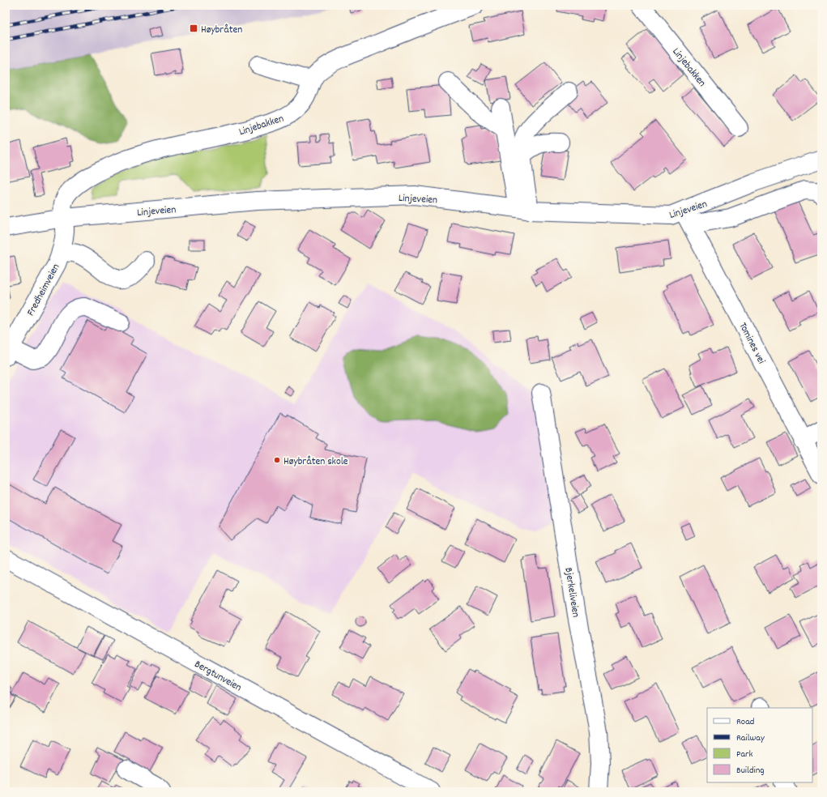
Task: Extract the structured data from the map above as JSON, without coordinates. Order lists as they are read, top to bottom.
{
  "streets": {
    "street": [
      "Linjebakken",
      "Linjeveien",
      "Fredheimveien",
      "Tomines vei",
      "Bjerkeliveien",
      "Bergtunveien"
    ]
  },
  "crossings": [
    ["Linjebakken", "Linjeveien"],
    ["Linjebakken", "Fredheimveien"],
    ["Linjeveien", "Fredheimveien"],
    ["Linjeveien", "Tomines vei"]
  ],
  "places": {
    "transit": ["Høybråten"],
    "other": ["Høybråten skole"]
  },
  "legend": [
    "Road",
    "Railway",
    "Park",
    "Building"
  ]
}
